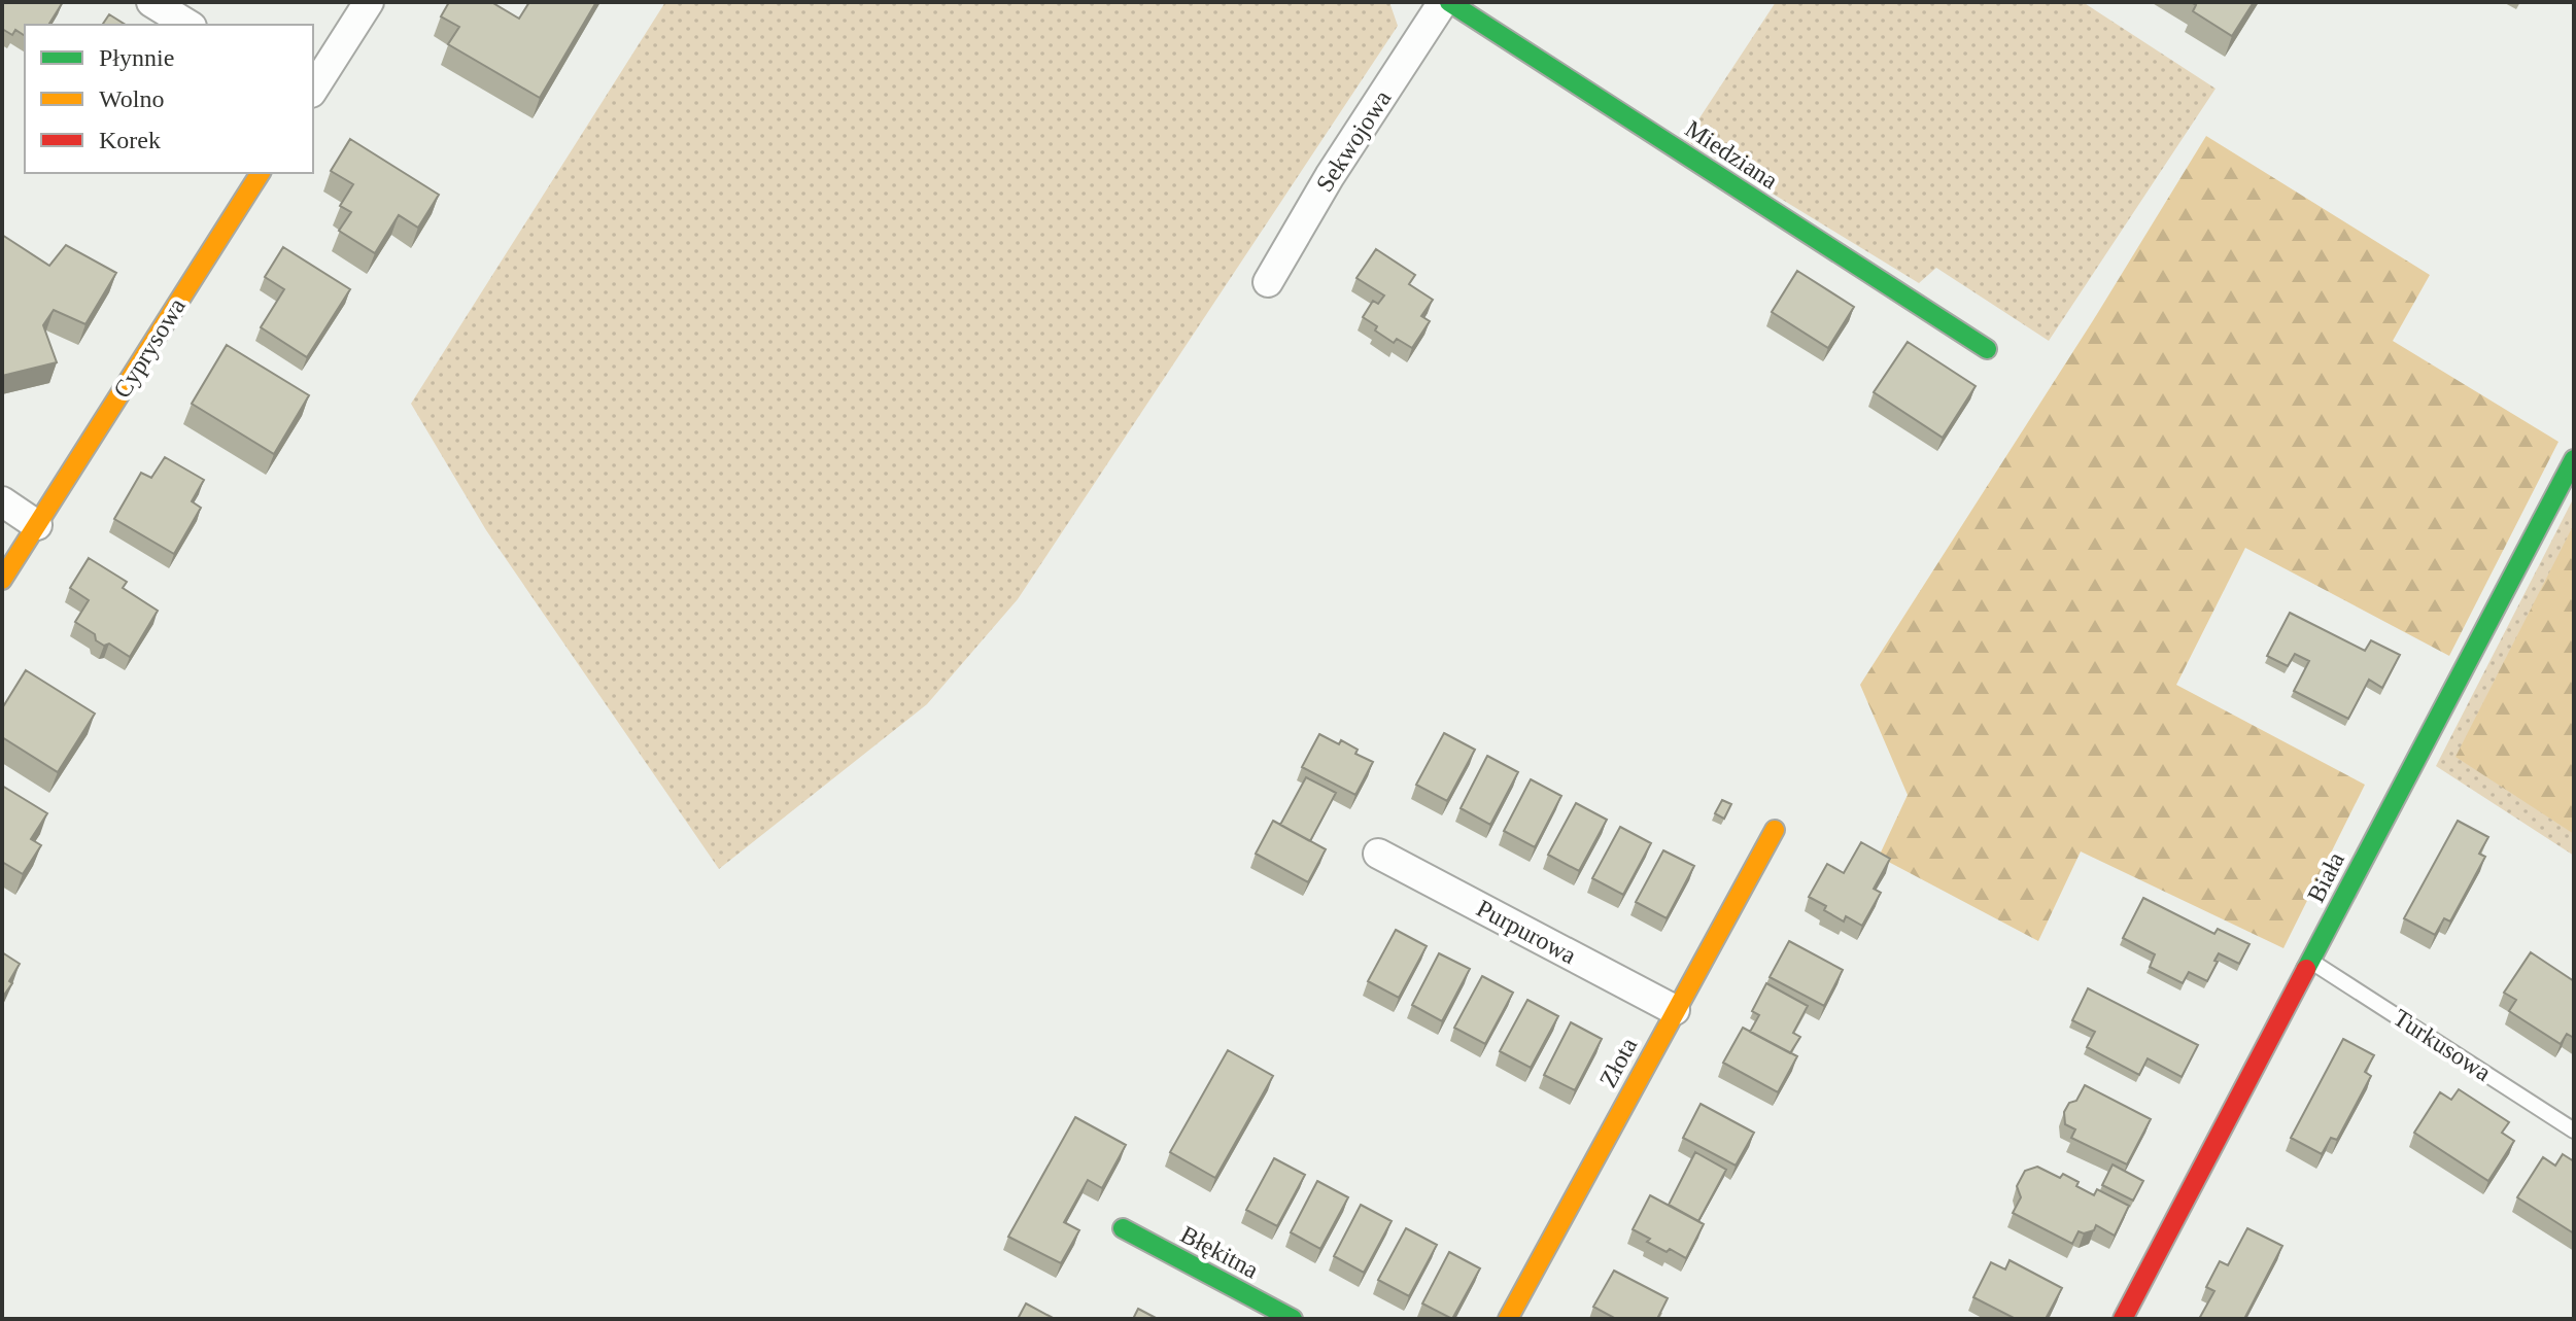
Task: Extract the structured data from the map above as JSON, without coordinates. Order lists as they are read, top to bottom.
{
  "streets": {
    "street": [
      "Sekwojowa",
      "Miedziana",
      "Cyprysowa",
      "Biała",
      "Purpurowa",
      "Złota",
      "Błękitna"
    ],
    "lane": ["Turkusowa"]
  },
  "crossings": [
    ["Sekwojowa", "Miedziana"],
    ["Biała", "Turkusowa"],
    ["Purpurowa", "Złota"]
  ],
  "legend": ["Płynnie", "Wolno", "Korek"]
}
